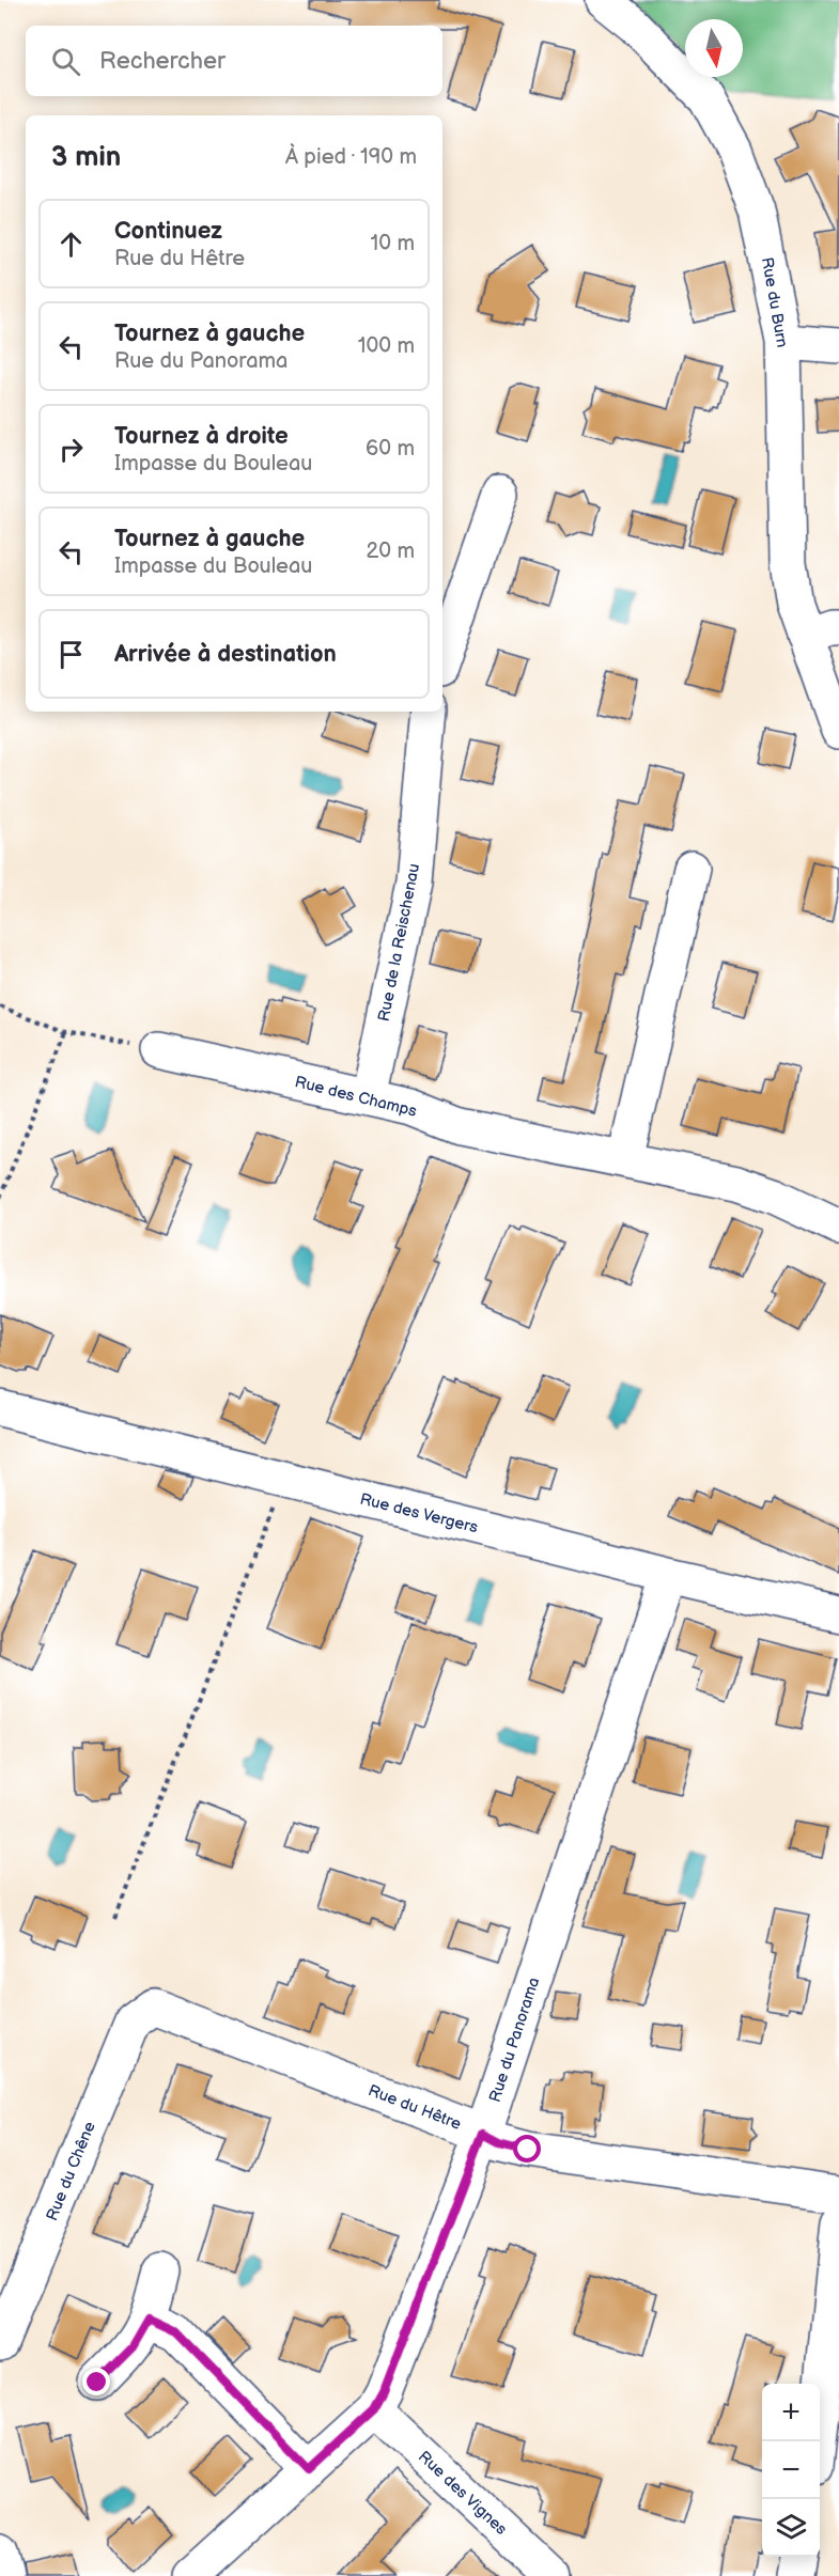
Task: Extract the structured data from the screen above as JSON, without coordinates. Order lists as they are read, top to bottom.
{
  "streets": {
    "street": [
      "Rue du Burn",
      "Rue de la Reischenau",
      "Rue des Champs",
      "Rue des Vergers",
      "Rue du Panorama",
      "Rue du Hêtre",
      "Rue du Chêne",
      "Rue des Vignes"
    ]
  },
  "crossings": [
    ["Rue de la Reischenau", "Rue des Champs"],
    ["Rue des Vergers", "Rue du Panorama"],
    ["Rue du Panorama", "Rue du Hêtre"],
    ["Rue du Panorama", "Rue des Vignes"],
    ["Rue du Hêtre", "Rue du Chêne"]
  ],
  "north": "bottom",
  "page": {
    "search": "Rechercher",
    "heading": ["3 min", "À pied · 190 m"],
    "list": [
      ["Continuez", "Rue du Hêtre", "10 m"],
      ["Tournez à gauche", "Rue du Panorama", "100 m"],
      ["Tournez à droite", "Impasse du Bouleau", "60 m"],
      ["Tournez à gauche", "Impasse du Bouleau", "20 m"],
      "Arrivée à destination"
    ],
    "map_buttons": ["+", "−"]
  }
}
